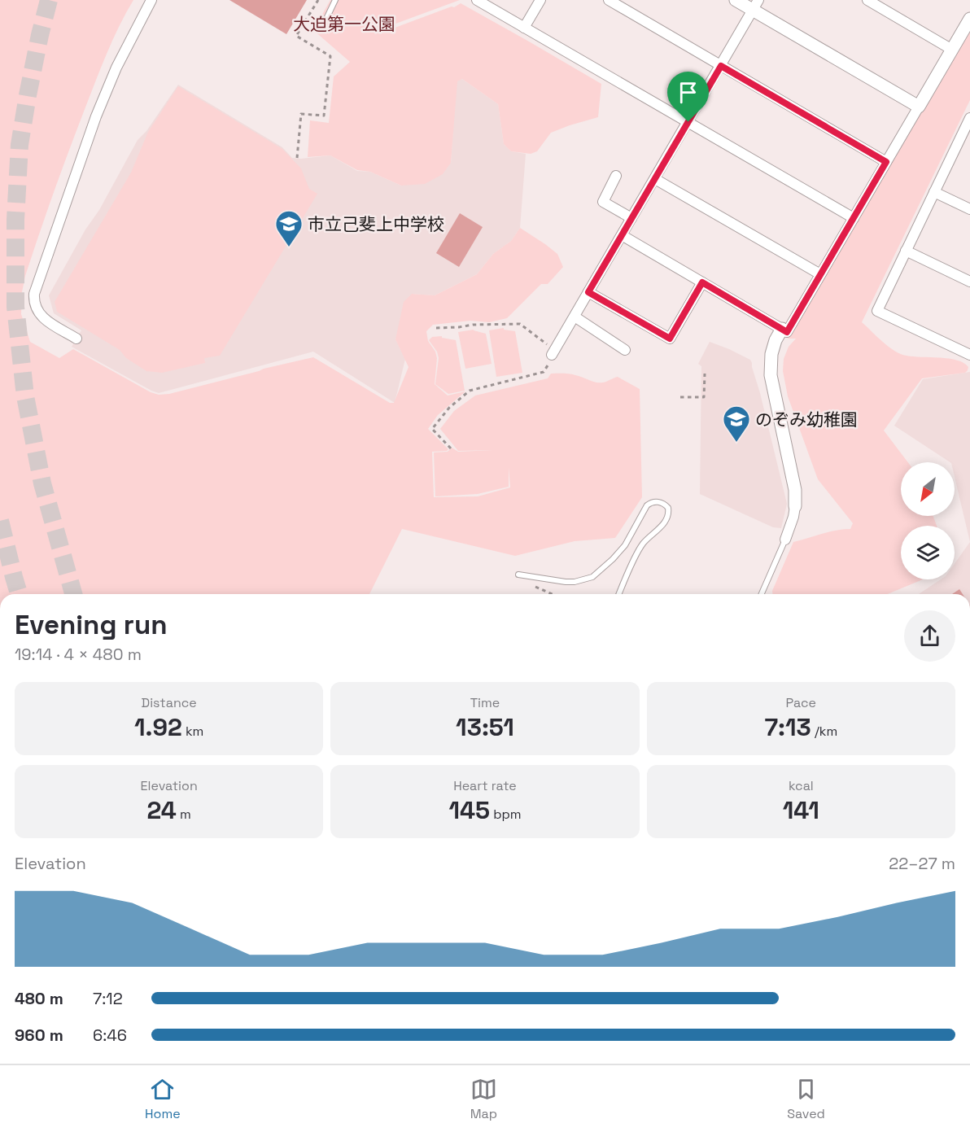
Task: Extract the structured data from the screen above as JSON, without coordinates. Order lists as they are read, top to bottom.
{
  "parks": ["大迫第一公園"],
  "places": {
    "school or university": ["市立己斐上中学校", "のぞみ幼稚園"]
  },
  "north": "bottom left",
  "page": {
    "heading": ["Evening run", "19:14 · 4 × 480 m"],
    "stats": [
      ["Distance", "1.92 km"],
      ["Time", "13:51"],
      ["Pace", "7:13 /km"],
      ["Elevation", "24 m"],
      ["Heart rate", "145 bpm"],
      ["kcal", "141"]
    ],
    "chart": ["Elevation", "22–27 m"],
    "list": [
      {
        "name": "480 m",
        "note": "7:12"
      },
      {
        "name": "960 m",
        "note": "6:46"
      }
    ],
    "tabs": ["Home", "Map", "Saved"]
  }
}
